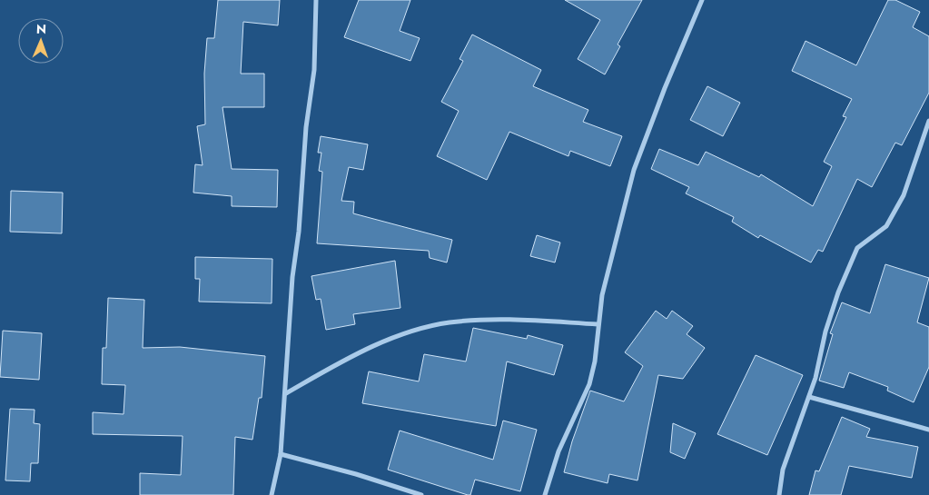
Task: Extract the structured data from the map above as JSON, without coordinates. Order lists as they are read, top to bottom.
{
  "north": "top"
}
